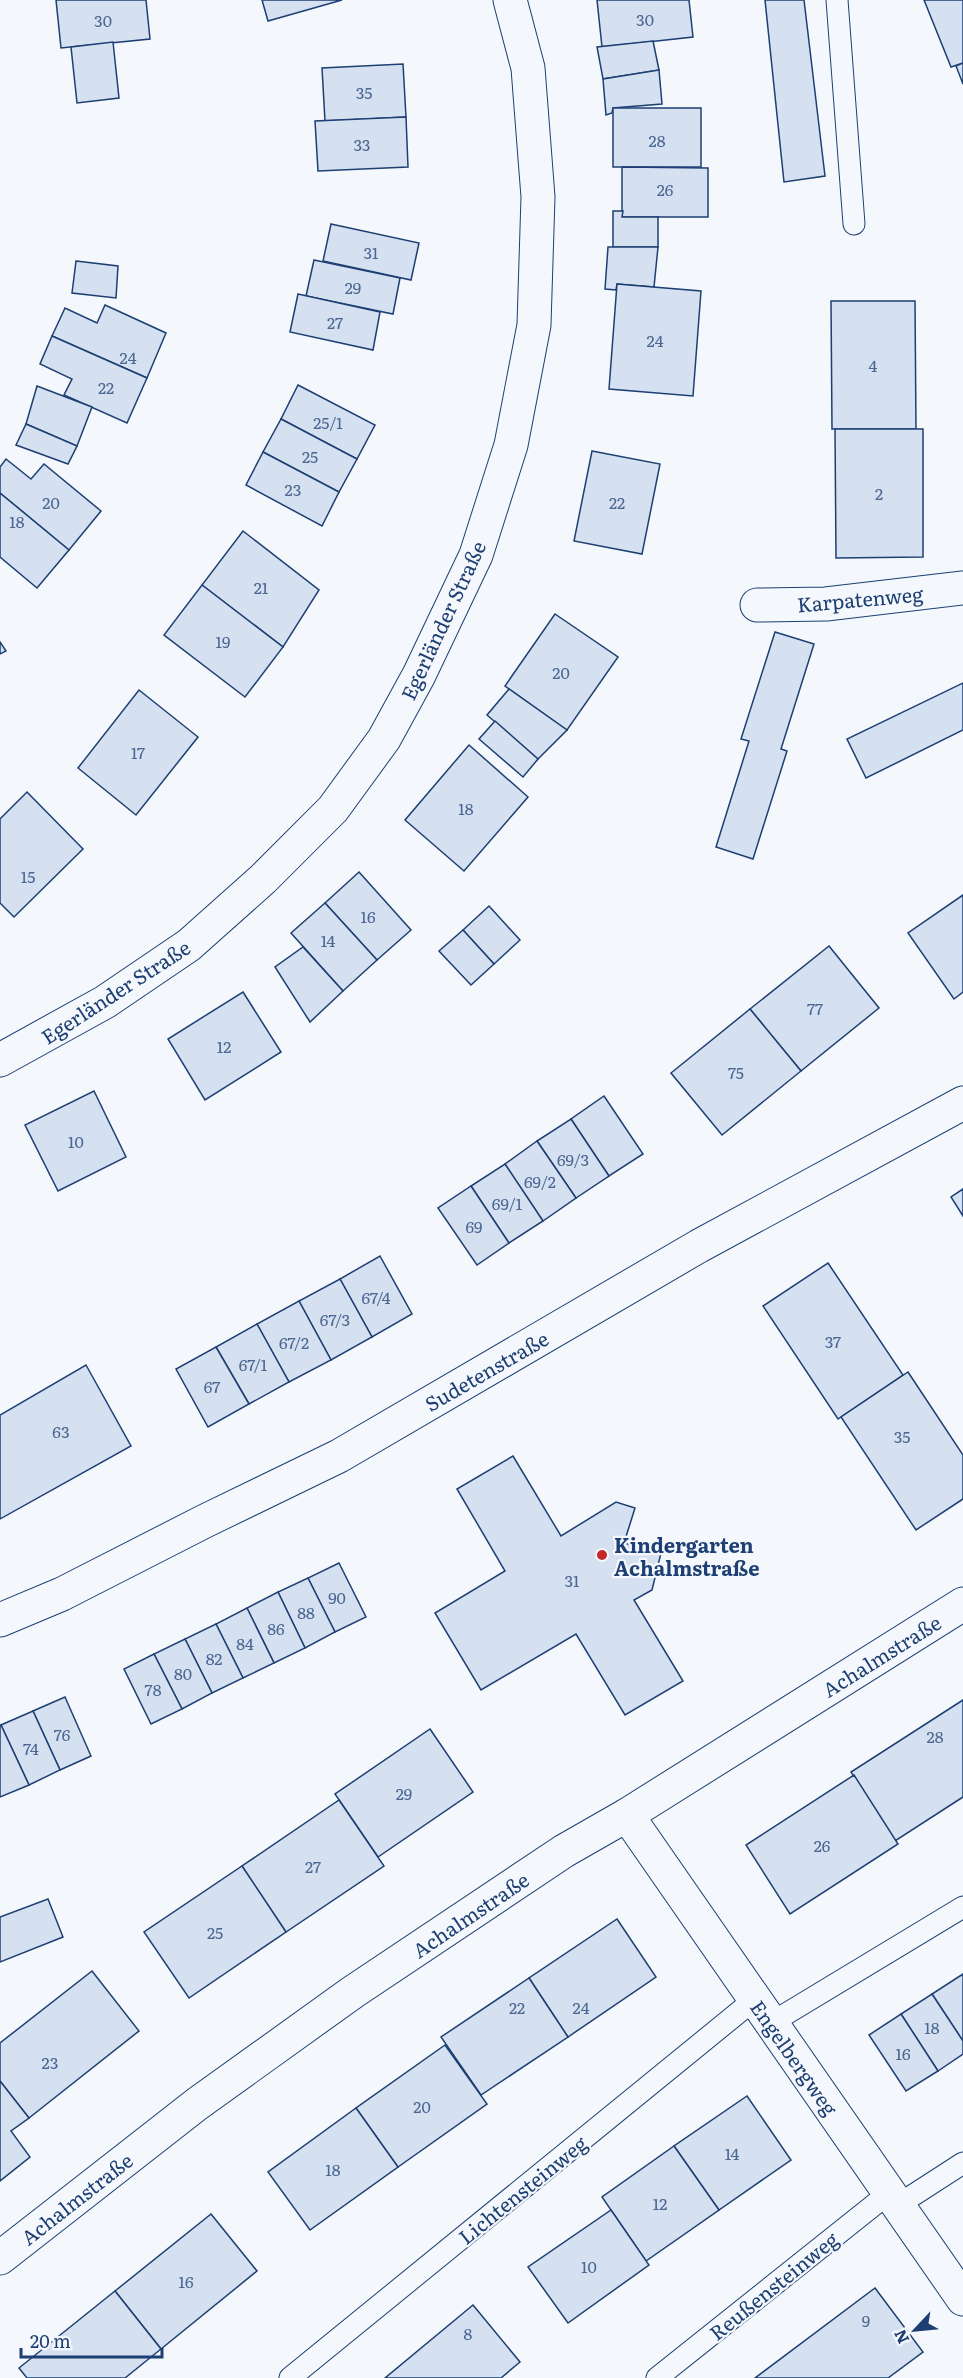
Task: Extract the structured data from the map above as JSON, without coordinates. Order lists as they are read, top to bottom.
{
  "streets": {
    "street": [
      "Karpatenweg",
      "Egerländer Straße",
      "Sudetenstraße",
      "Achalmstraße",
      "Engelbergweg"
    ],
    "lane": ["Lichtensteinweg", "Reußensteinweg"]
  },
  "crossings": [
    ["Achalmstraße", "Engelbergweg"],
    ["Engelbergweg", "Lichtensteinweg"],
    ["Engelbergweg", "Reußensteinweg"]
  ],
  "places": ["Kindergarten Achalmstraße"],
  "house_numbers": [
    "30",
    "30",
    "35",
    "28",
    "33",
    "26",
    "31",
    "29",
    "27",
    "24",
    "24",
    "4",
    "22",
    "25/1",
    "25",
    "23",
    "2",
    "20",
    "22",
    "18",
    "21",
    "19",
    "20",
    "17",
    "18",
    "15",
    "16",
    "14",
    "77",
    "12",
    "75",
    "10",
    "69/3",
    "69/2",
    "69/1",
    "69",
    "67/4",
    "67/3",
    "37",
    "67/2",
    "67/1",
    "67",
    "63",
    "35",
    "31",
    "90",
    "88",
    "86",
    "84",
    "82",
    "80",
    "78",
    "76",
    "28",
    "74",
    "29",
    "26",
    "27",
    "25",
    "22",
    "24",
    "18",
    "16",
    "23",
    "20",
    "14",
    "18",
    "12",
    "10",
    "16",
    "9",
    "8"
  ],
  "scale_bar": "20 m",
  "north": "bottom left"
}
